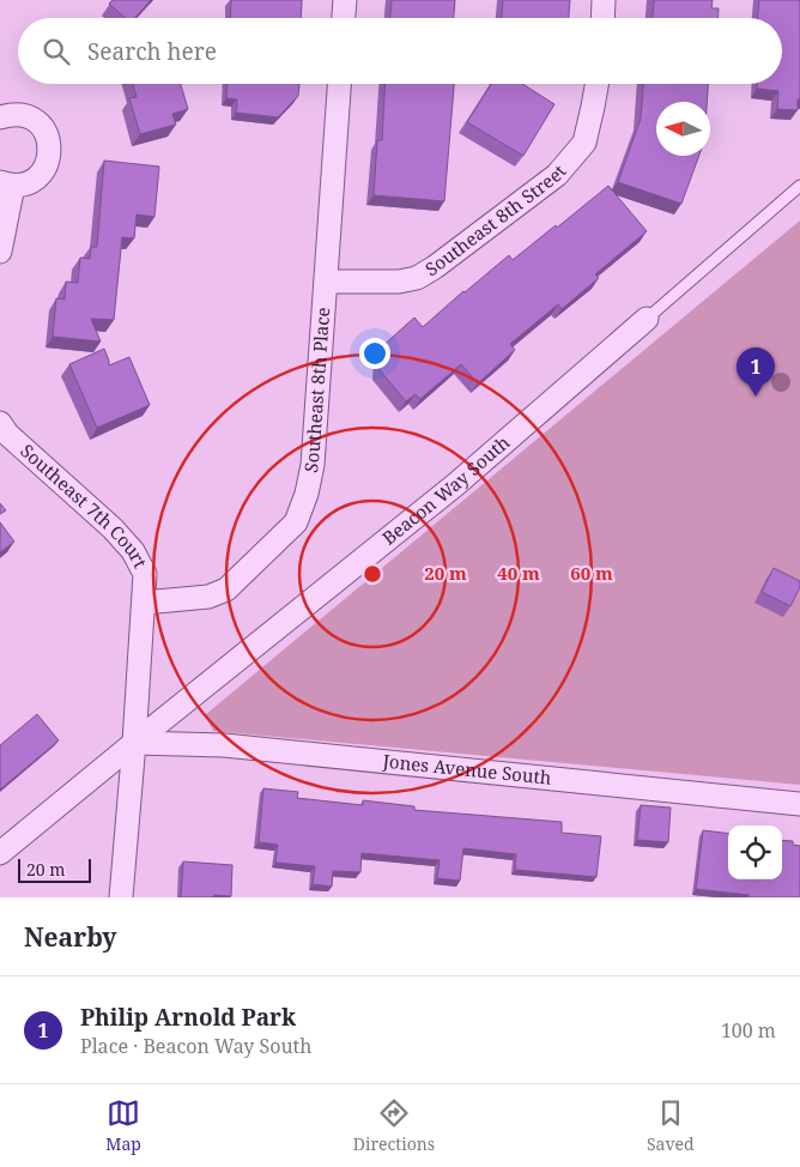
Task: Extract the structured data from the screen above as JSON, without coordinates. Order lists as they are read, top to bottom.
{
  "streets": {
    "street": [
      "Southeast 8th Street",
      "Southeast 8th Place",
      "Beacon Way South",
      "Southeast 7th Court",
      "Jones Avenue South"
    ]
  },
  "crossings": [
    ["Southeast 8th Street", "Southeast 8th Place"],
    ["Southeast 8th Place", "Southeast 7th Court"],
    ["Beacon Way South", "Southeast 7th Court"],
    ["Beacon Way South", "Jones Avenue South"],
    ["Southeast 7th Court", "Jones Avenue South"]
  ],
  "scale_bar": "20 m",
  "north": "left",
  "page": {
    "search": "Search here",
    "pins": "1",
    "scale": "20 m",
    "heading": "Nearby",
    "list": [
      {
        "mark": "1",
        "name": "Philip Arnold Park",
        "note": "Place · Beacon Way South",
        "value": "100 m"
      }
    ],
    "nav": ["Map", "Directions", "Saved"]
  },
  "rings": ["20 m", "40 m", "60 m"]
}
